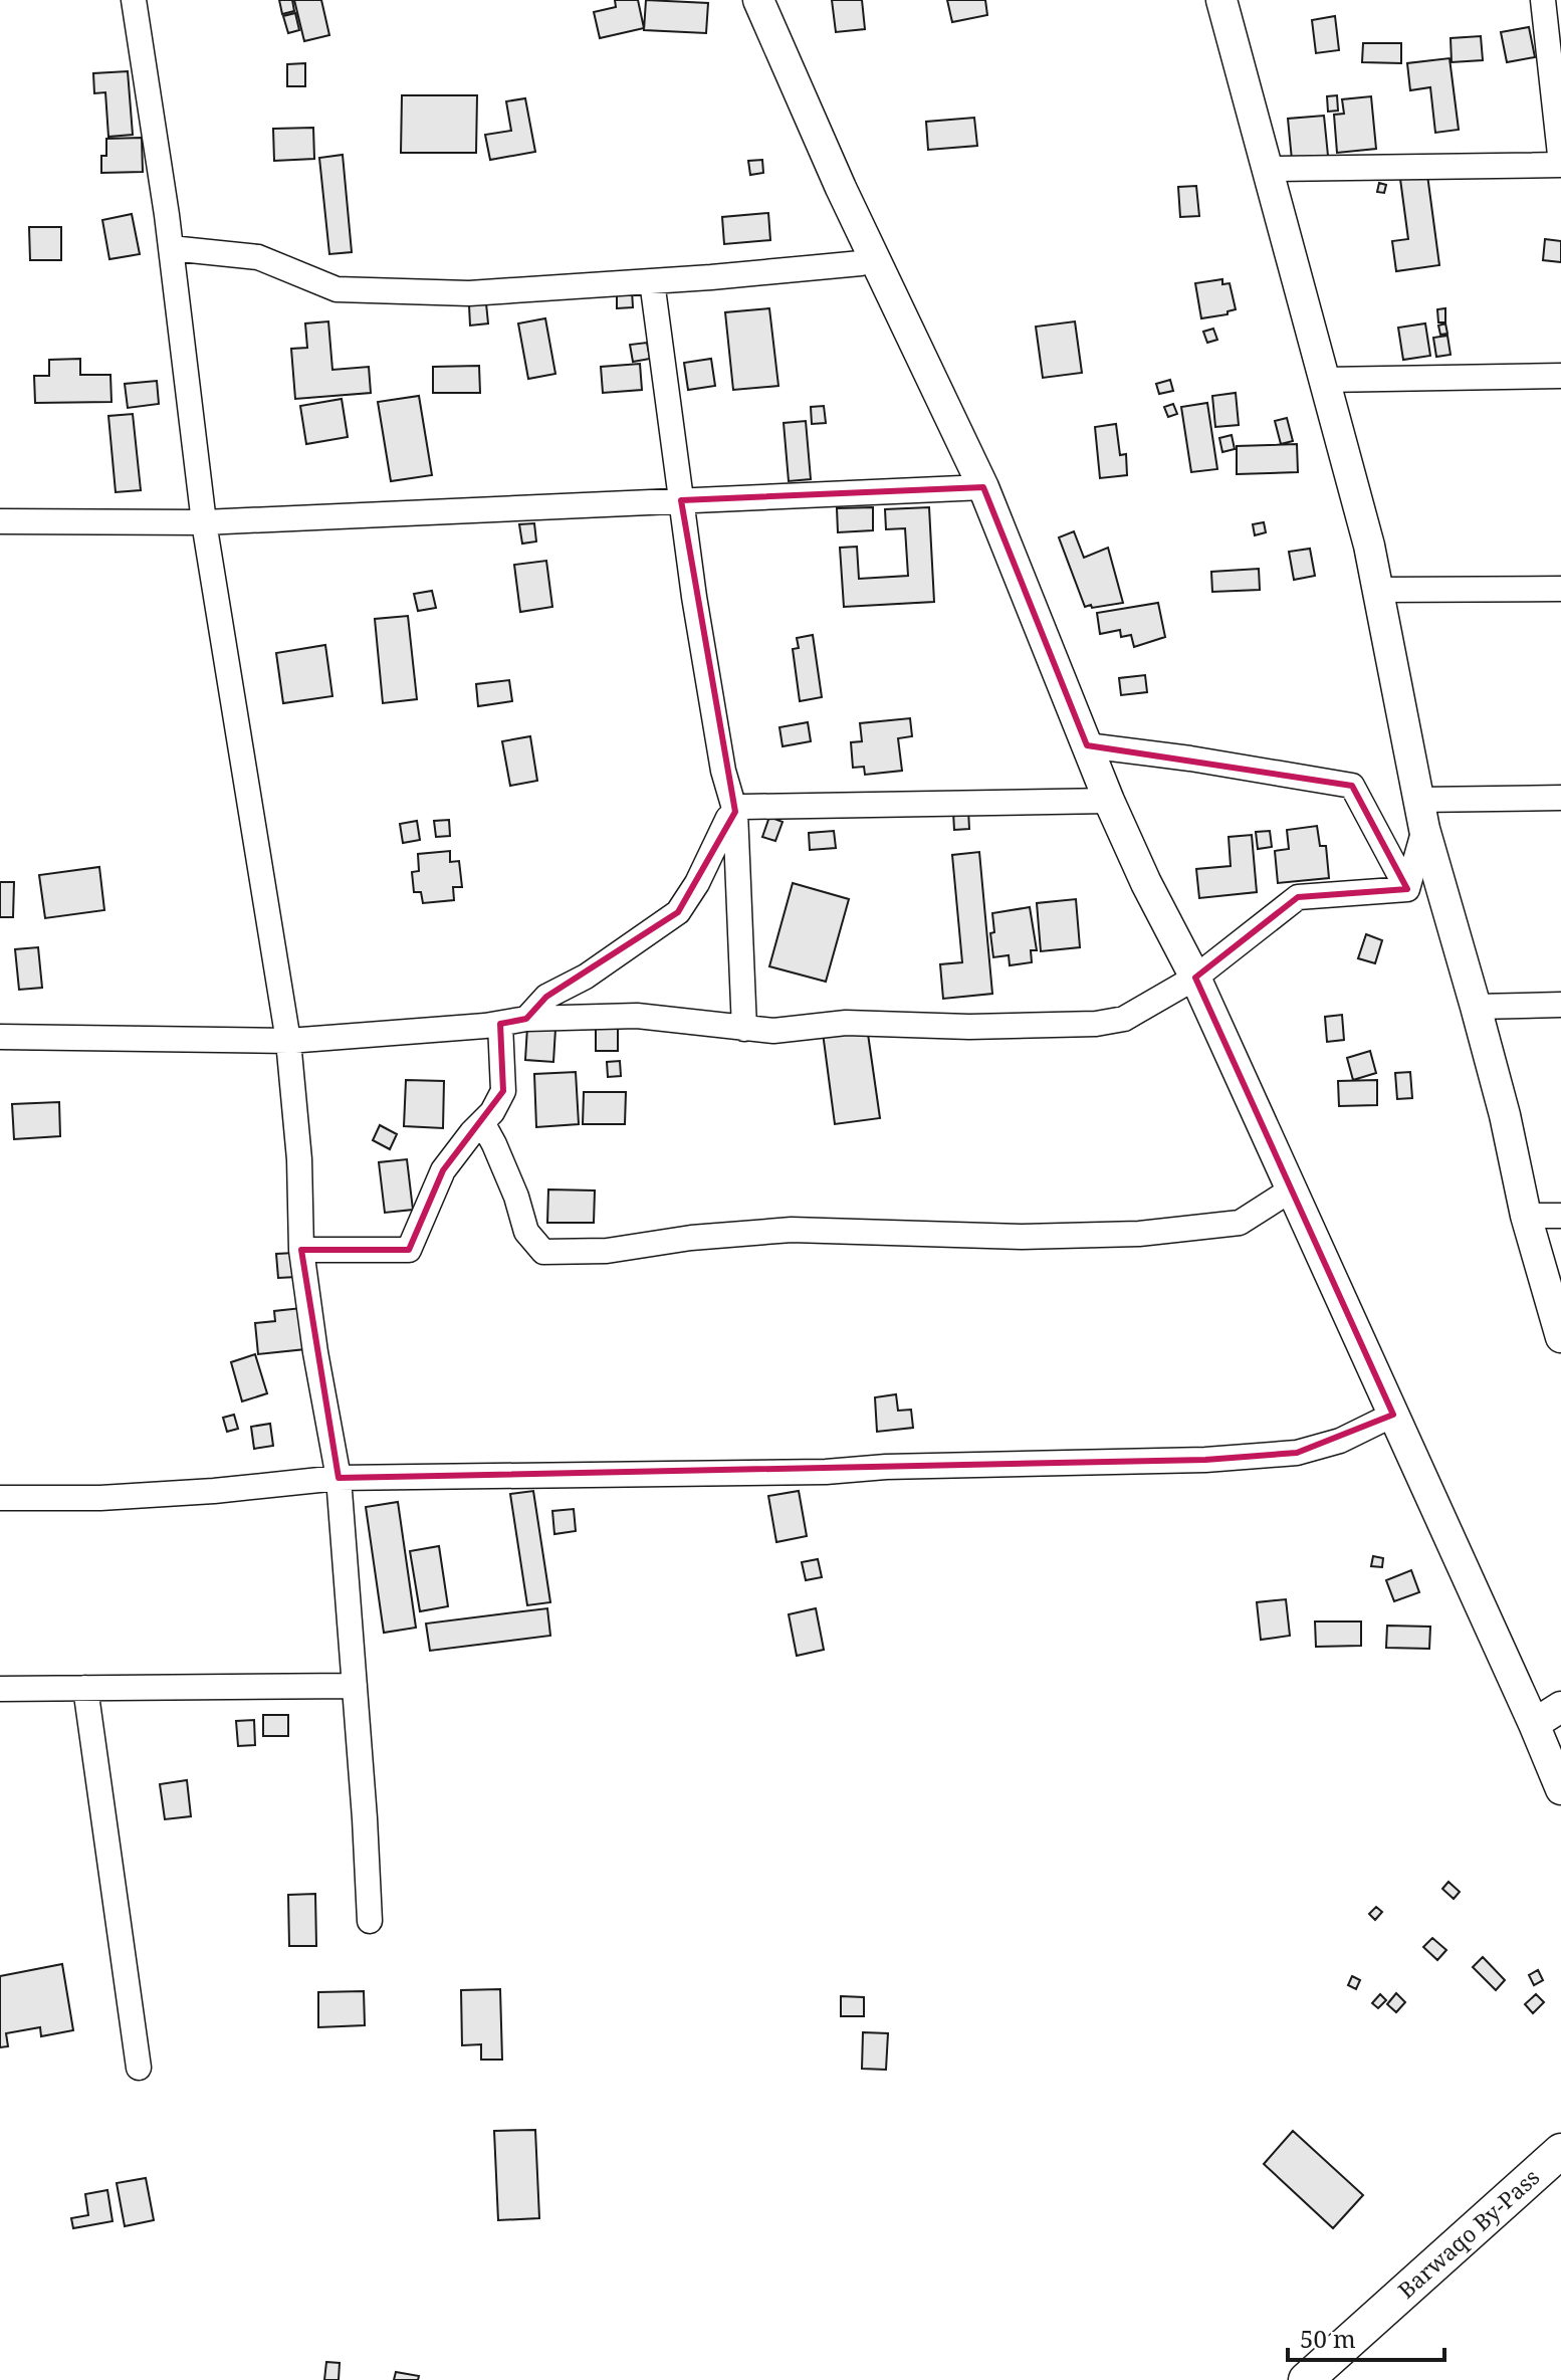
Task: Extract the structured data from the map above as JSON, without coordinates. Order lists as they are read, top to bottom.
{
  "streets": {
    "highway": ["Barwaqo By-Pass"]
  },
  "scale_bar": "50 m"
}
